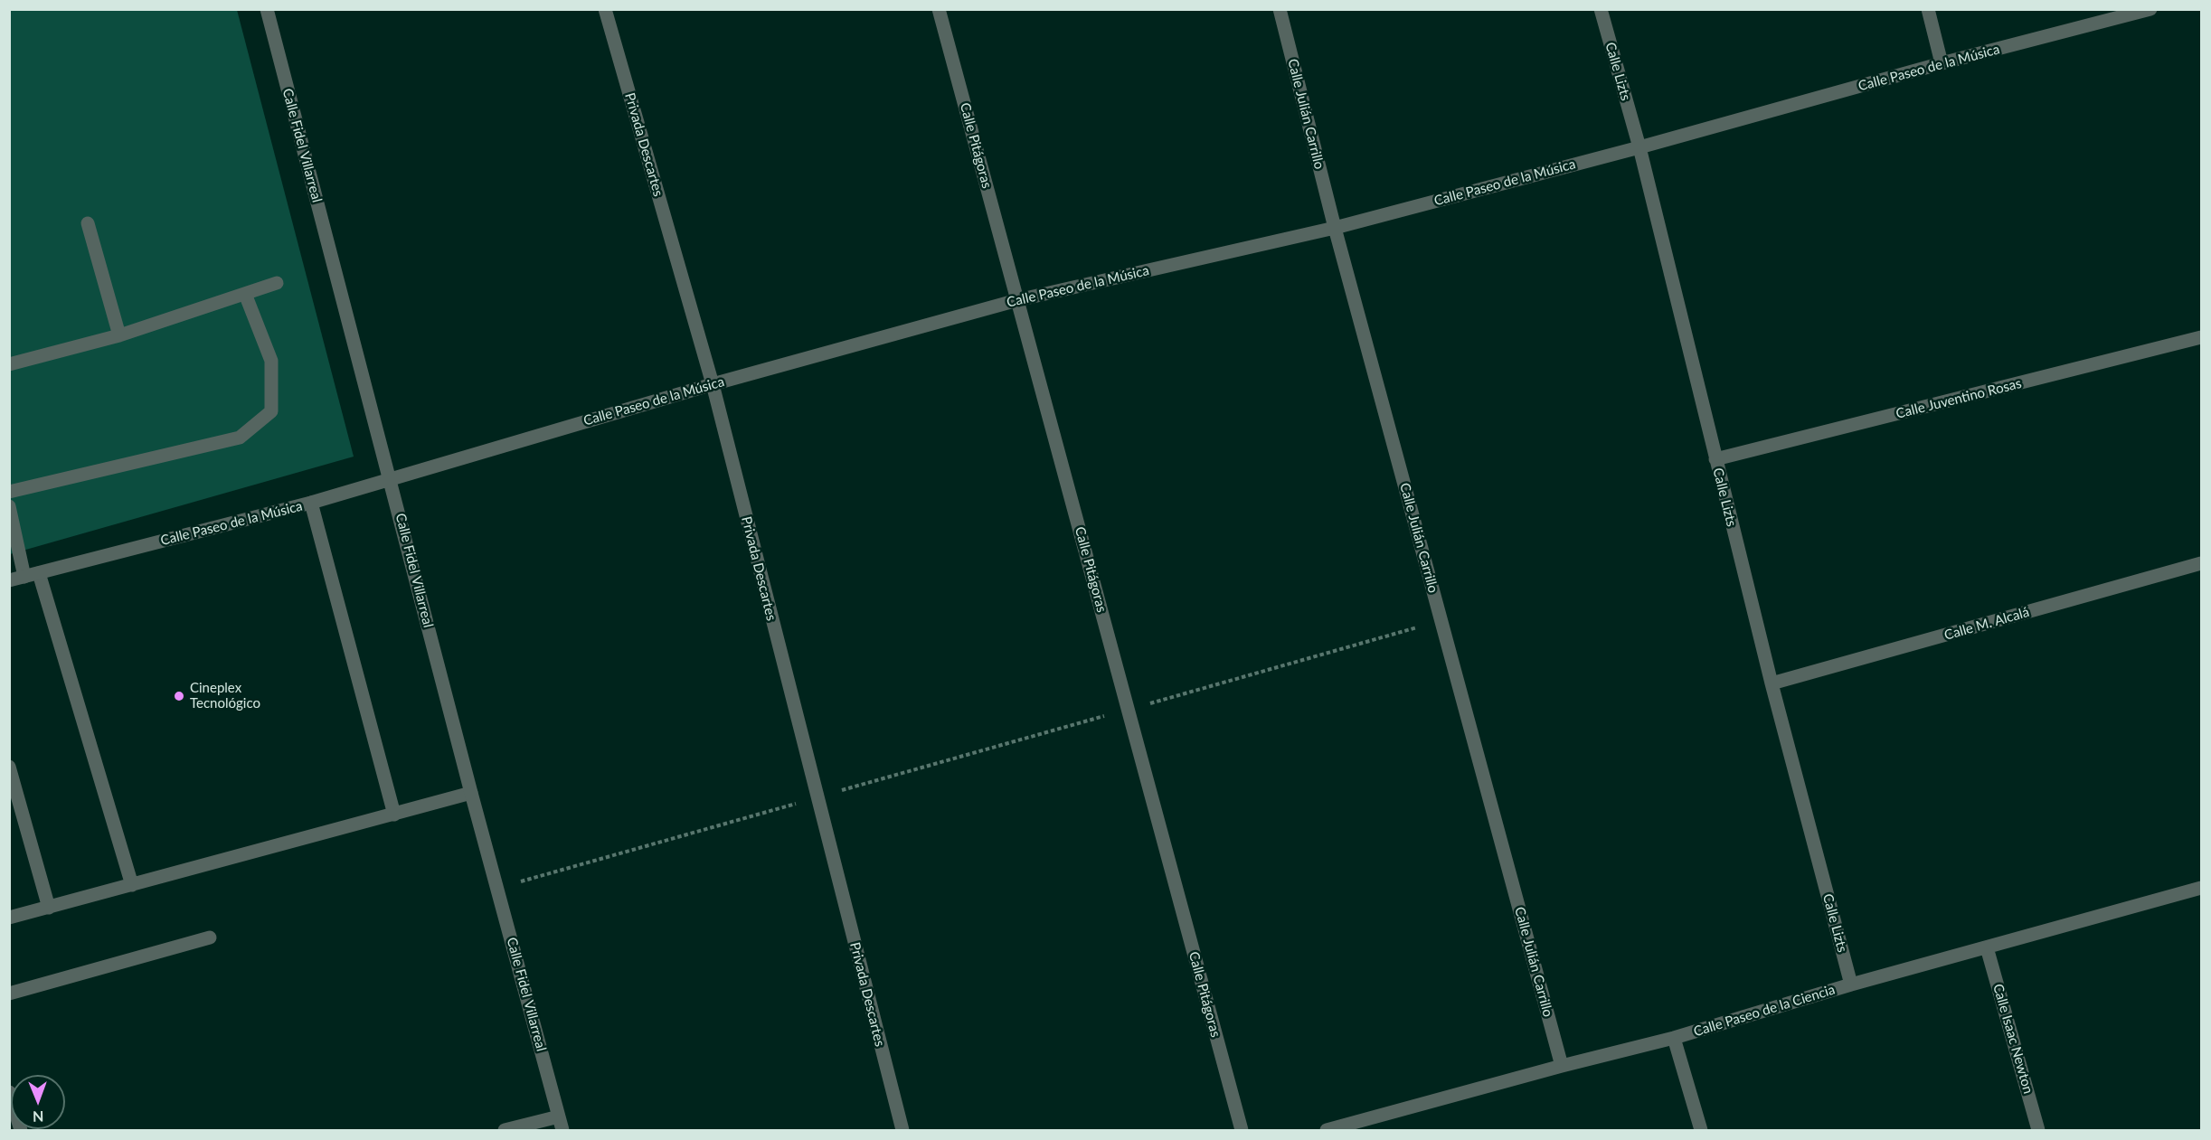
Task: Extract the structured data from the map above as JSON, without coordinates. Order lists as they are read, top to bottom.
{
  "streets": {
    "street": [
      "Calle Paseo de la Música",
      "Calle Lizts",
      "Calle Julián Carrillo",
      "Privada Descartes",
      "Calle Fidel Villarreal",
      "Calle Pitágoras",
      "Calle Juventino Rosas",
      "Calle M. Alcalá",
      "Calle Paseo de la Ciencia",
      "Calle Isaac Newton"
    ]
  },
  "crossings": [
    ["Calle Paseo de la Música", "Calle Lizts"],
    ["Calle Paseo de la Música", "Calle Julián Carrillo"],
    ["Calle Paseo de la Música", "Privada Descartes"],
    ["Calle Paseo de la Música", "Calle Fidel Villarreal"],
    ["Calle Paseo de la Música", "Calle Pitágoras"],
    ["Calle Lizts", "Calle Juventino Rosas"],
    ["Calle Lizts", "Calle M. Alcalá"],
    ["Calle Lizts", "Calle Paseo de la Ciencia"],
    ["Calle Julián Carrillo", "Calle Paseo de la Ciencia"],
    ["Calle Paseo de la Ciencia", "Calle Isaac Newton"]
  ],
  "places": ["Cineplex Tecnológico"],
  "north": "bottom"
}
